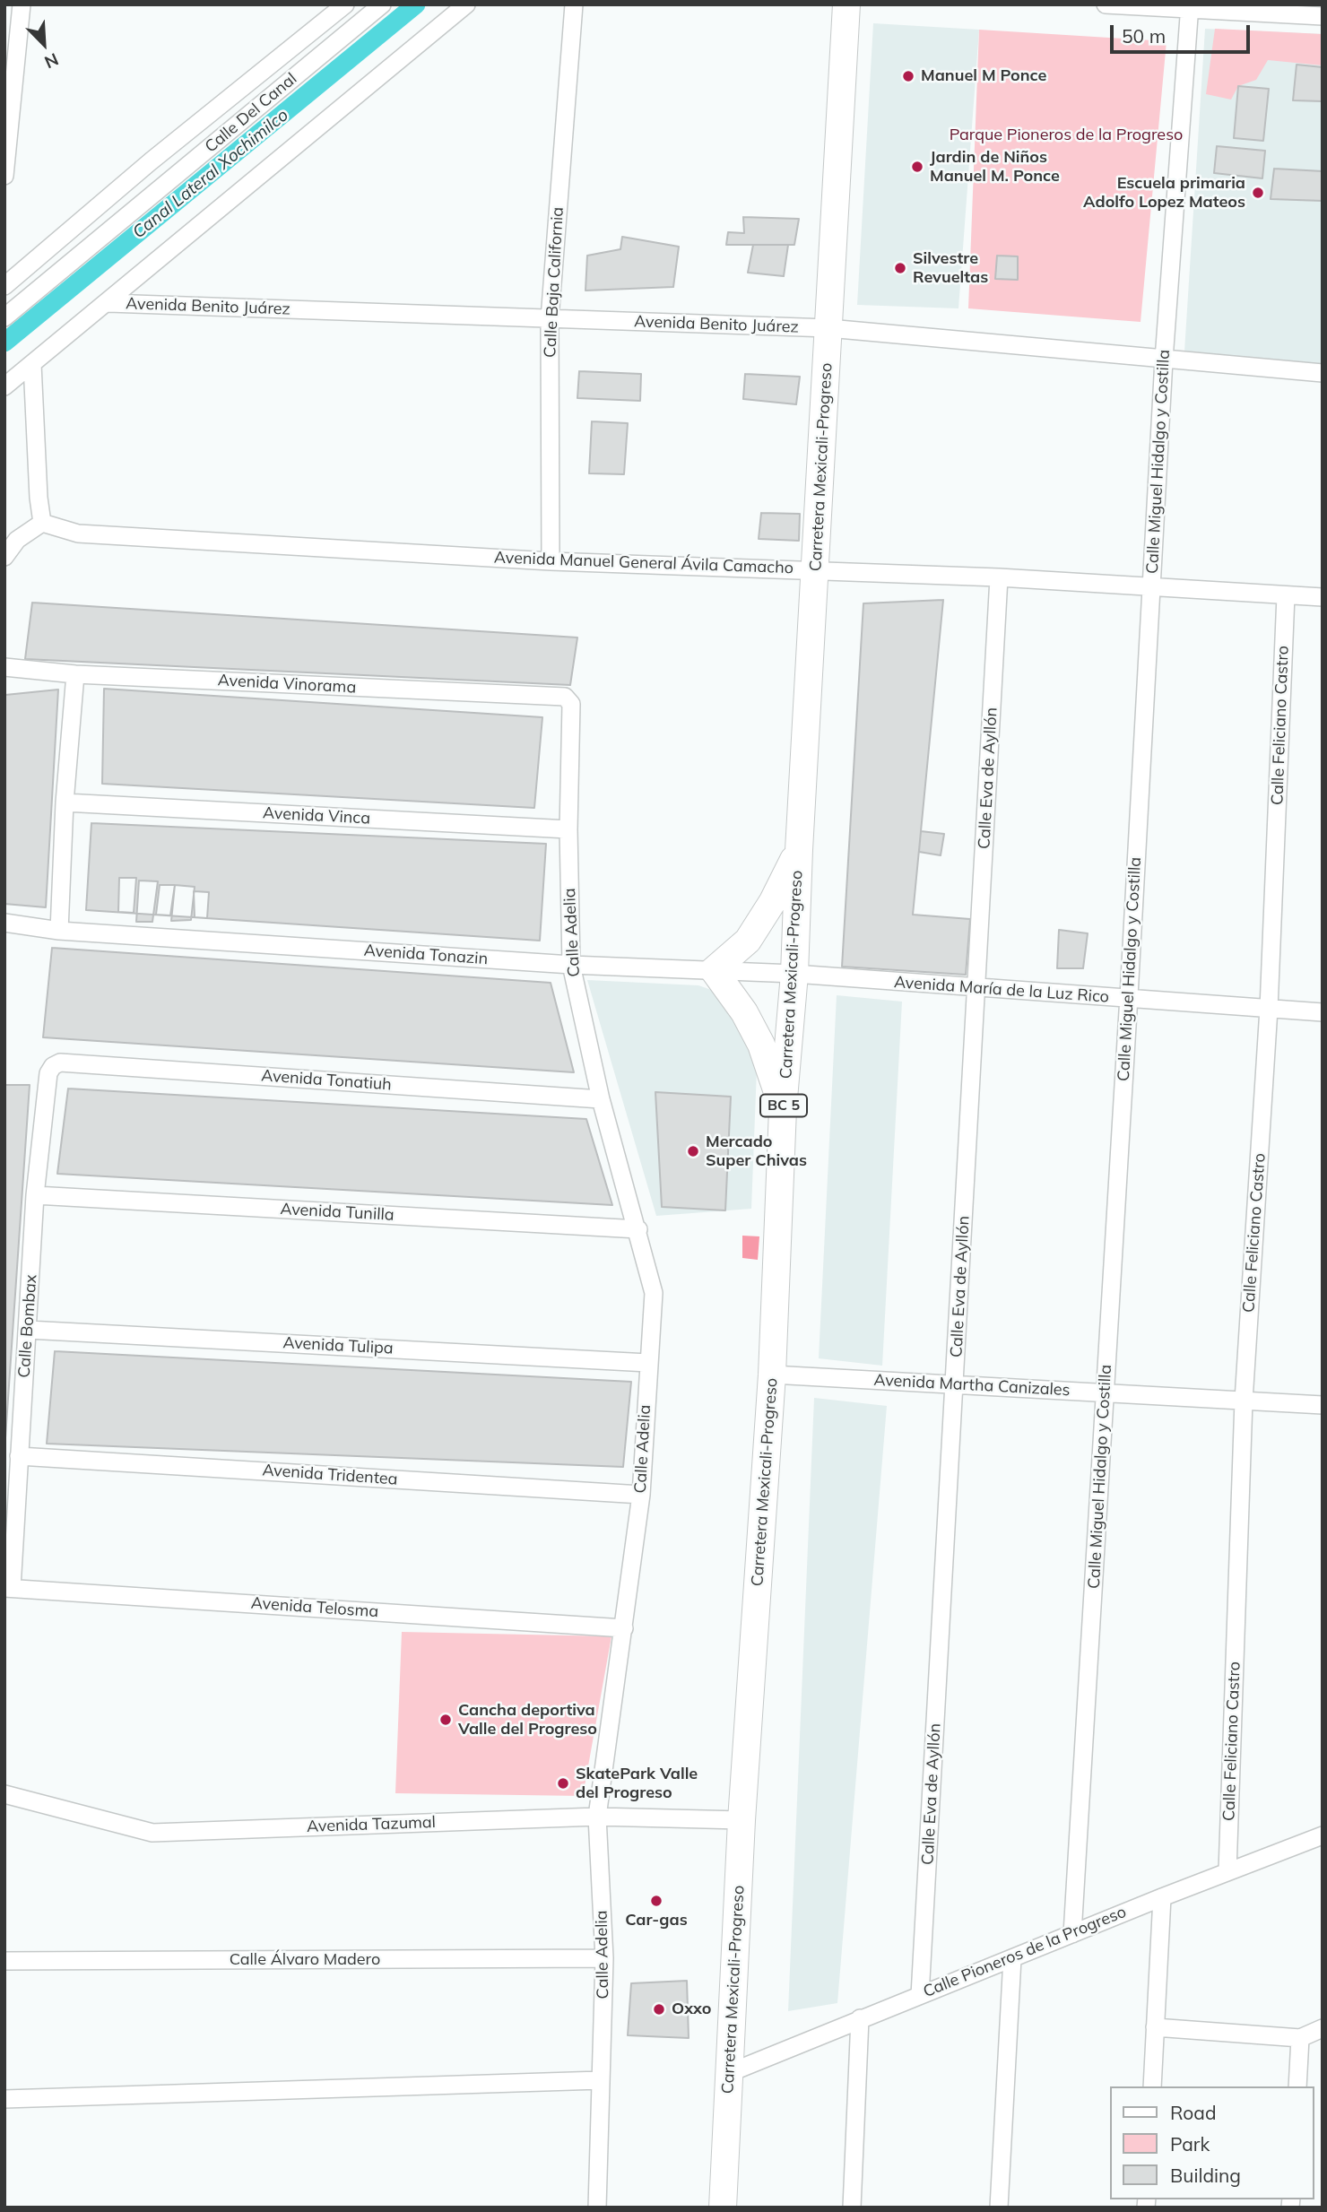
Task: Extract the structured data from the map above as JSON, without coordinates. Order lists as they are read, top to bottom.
{
  "streets": {
    "main road": ["Carretera Mexicali-Progreso", "BC 5"],
    "street": [
      "Calle Del Canal",
      "Calle Baja California",
      "Avenida Benito Juárez",
      "Calle Miguel Hidalgo y Costilla",
      "Avenida Manuel General Ávila Camacho",
      "Avenida Vinorama",
      "Calle Feliciano Castro",
      "Calle Eva de Ayllón",
      "Avenida Vinca",
      "Calle Adelia",
      "Avenida Tonazin",
      "Avenida María de la Luz Rico",
      "Avenida Tonatiuh",
      "Avenida Tunilla",
      "Calle Bombax",
      "Avenida Tulipa",
      "Avenida Martha Canizales",
      "Avenida Tridentea",
      "Avenida Telosma",
      "Avenida Tazumal",
      "Calle Pioneros de la Progreso",
      "Calle Álvaro Madero"
    ]
  },
  "crossings": [
    ["Calle Baja California", "Avenida Benito Juárez"],
    ["Calle Baja California", "Avenida Manuel General Ávila Camacho"],
    ["Avenida Benito Juárez", "Calle Miguel Hidalgo y Costilla"],
    ["Avenida Benito Juárez", "Carretera Mexicali-Progreso"],
    ["Calle Miguel Hidalgo y Costilla", "Avenida Manuel General Ávila Camacho"],
    ["Calle Miguel Hidalgo y Costilla", "Avenida María de la Luz Rico"],
    ["Calle Miguel Hidalgo y Costilla", "Avenida Martha Canizales"],
    ["Calle Miguel Hidalgo y Costilla", "Calle Pioneros de la Progreso"],
    ["Carretera Mexicali-Progreso", "Avenida Manuel General Ávila Camacho"],
    ["Carretera Mexicali-Progreso", "Avenida Tonazin"],
    ["Carretera Mexicali-Progreso", "Avenida María de la Luz Rico"],
    ["Carretera Mexicali-Progreso", "Avenida Martha Canizales"],
    ["Carretera Mexicali-Progreso", "Avenida Tazumal"],
    ["Carretera Mexicali-Progreso", "Calle Pioneros de la Progreso"],
    ["Avenida Manuel General Ávila Camacho", "Calle Feliciano Castro"],
    ["Avenida Manuel General Ávila Camacho", "Calle Eva de Ayllón"],
    ["Avenida Vinorama", "Calle Adelia"],
    ["Calle Feliciano Castro", "Avenida María de la Luz Rico"],
    ["Calle Feliciano Castro", "Avenida Martha Canizales"],
    ["Calle Feliciano Castro", "Calle Pioneros de la Progreso"],
    ["Calle Eva de Ayllón", "Avenida María de la Luz Rico"],
    ["Calle Eva de Ayllón", "Avenida Martha Canizales"],
    ["Calle Eva de Ayllón", "Calle Pioneros de la Progreso"],
    ["Avenida Vinca", "Calle Adelia"],
    ["Calle Adelia", "Avenida Tonazin"],
    ["Calle Adelia", "Avenida Tonatiuh"],
    ["Calle Adelia", "Avenida Tunilla"],
    ["Calle Adelia", "Avenida Tulipa"],
    ["Calle Adelia", "Avenida Tridentea"],
    ["Calle Adelia", "Avenida Telosma"],
    ["Calle Adelia", "Avenida Tazumal"],
    ["Calle Adelia", "Calle Álvaro Madero"],
    ["Avenida Tonazin", "Avenida María de la Luz Rico"],
    ["Avenida Tonatiuh", "Calle Bombax"],
    ["Avenida Tunilla", "Calle Bombax"],
    ["Calle Bombax", "Avenida Tulipa"],
    ["Calle Bombax", "Avenida Tridentea"],
    ["Calle Bombax", "Avenida Telosma"]
  ],
  "water": ["Canal Lateral Xochimilco"],
  "parks": ["Parque Pioneros de la Progreso"],
  "places": [
    "Manuel M Ponce",
    "Jardin de Niños Manuel M. Ponce",
    "Escuela primaria Adolfo Lopez Mateos",
    "Silvestre Revueltas",
    "Mercado Super Chivas",
    "Cancha deportiva Valle del Progreso",
    "SkatePark Valle del Progreso",
    "Car-gas",
    "Oxxo"
  ],
  "legend": ["Road", "Park", "Building"],
  "scale_bar": "50 m",
  "north": "bottom right"
}
